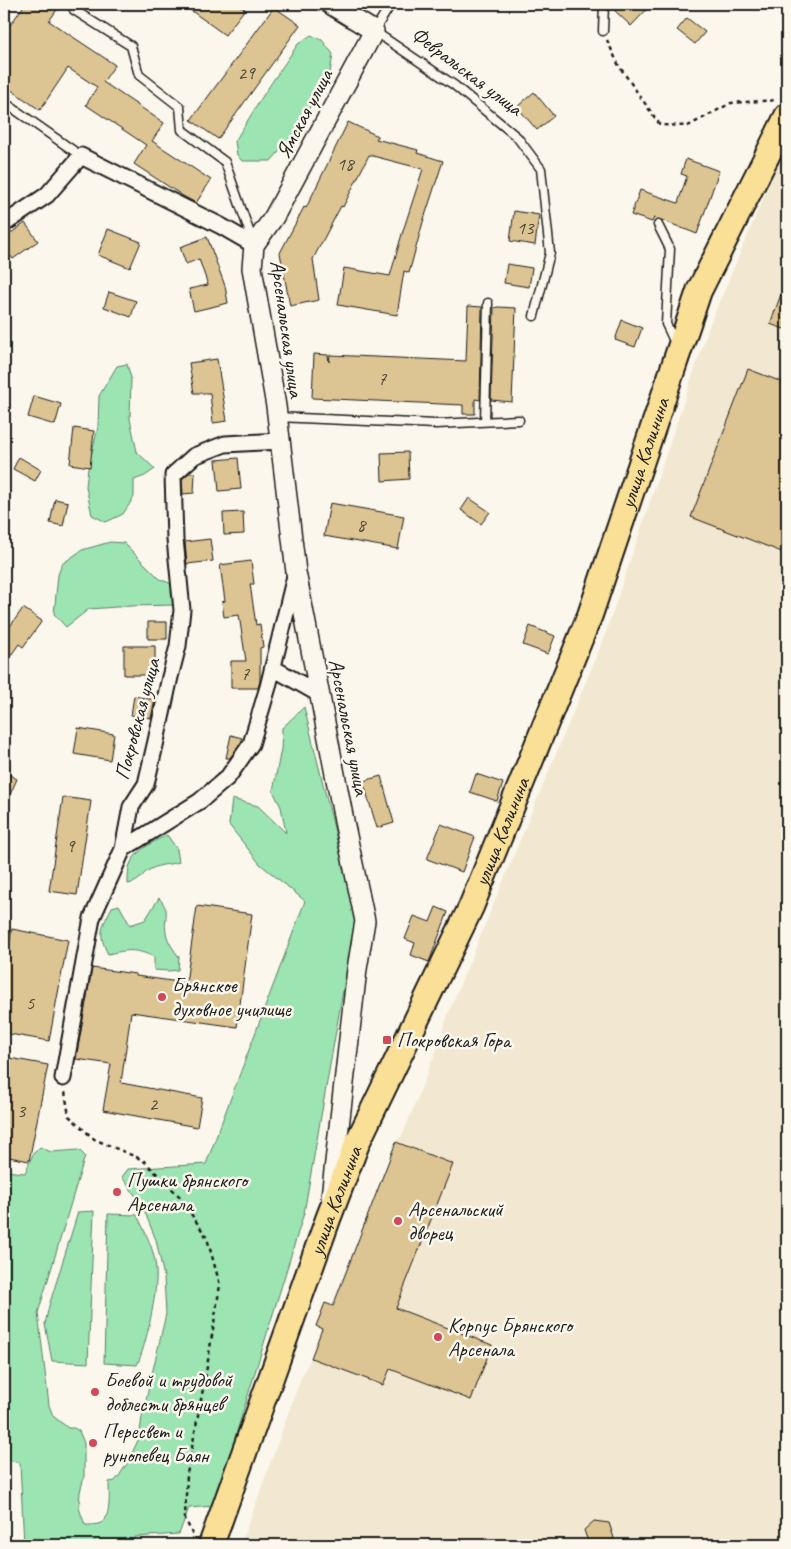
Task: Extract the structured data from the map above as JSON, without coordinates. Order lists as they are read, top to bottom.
{
  "streets": {
    "main road": ["улица Калинина"],
    "street": [
      "Февральская улица",
      "Ямская улица",
      "Арсенальская улица",
      "Покровская улица"
    ]
  },
  "crossings": [
    ["Февральская улица", "Ямская улица"],
    ["Ямская улица", "Арсенальская улица"],
    ["Арсенальская улица", "улица Калинина"],
    ["Арсенальская улица", "Покровская улица"]
  ],
  "places": {
    "other": [
      "Брянское духовное училище",
      "Пушки брянского Арсенала",
      "Арсенальский дворец",
      "Корпус Брянского Арсенала",
      "Боевой и трудовой доблести брянцев",
      "Пересвет и рунопевец Баян"
    ],
    "transit": ["Покровская Гора"]
  },
  "house_numbers": [
    "29",
    "18",
    "13",
    "7",
    "8",
    "7",
    "9",
    "5",
    "2",
    "3"
  ]
}
